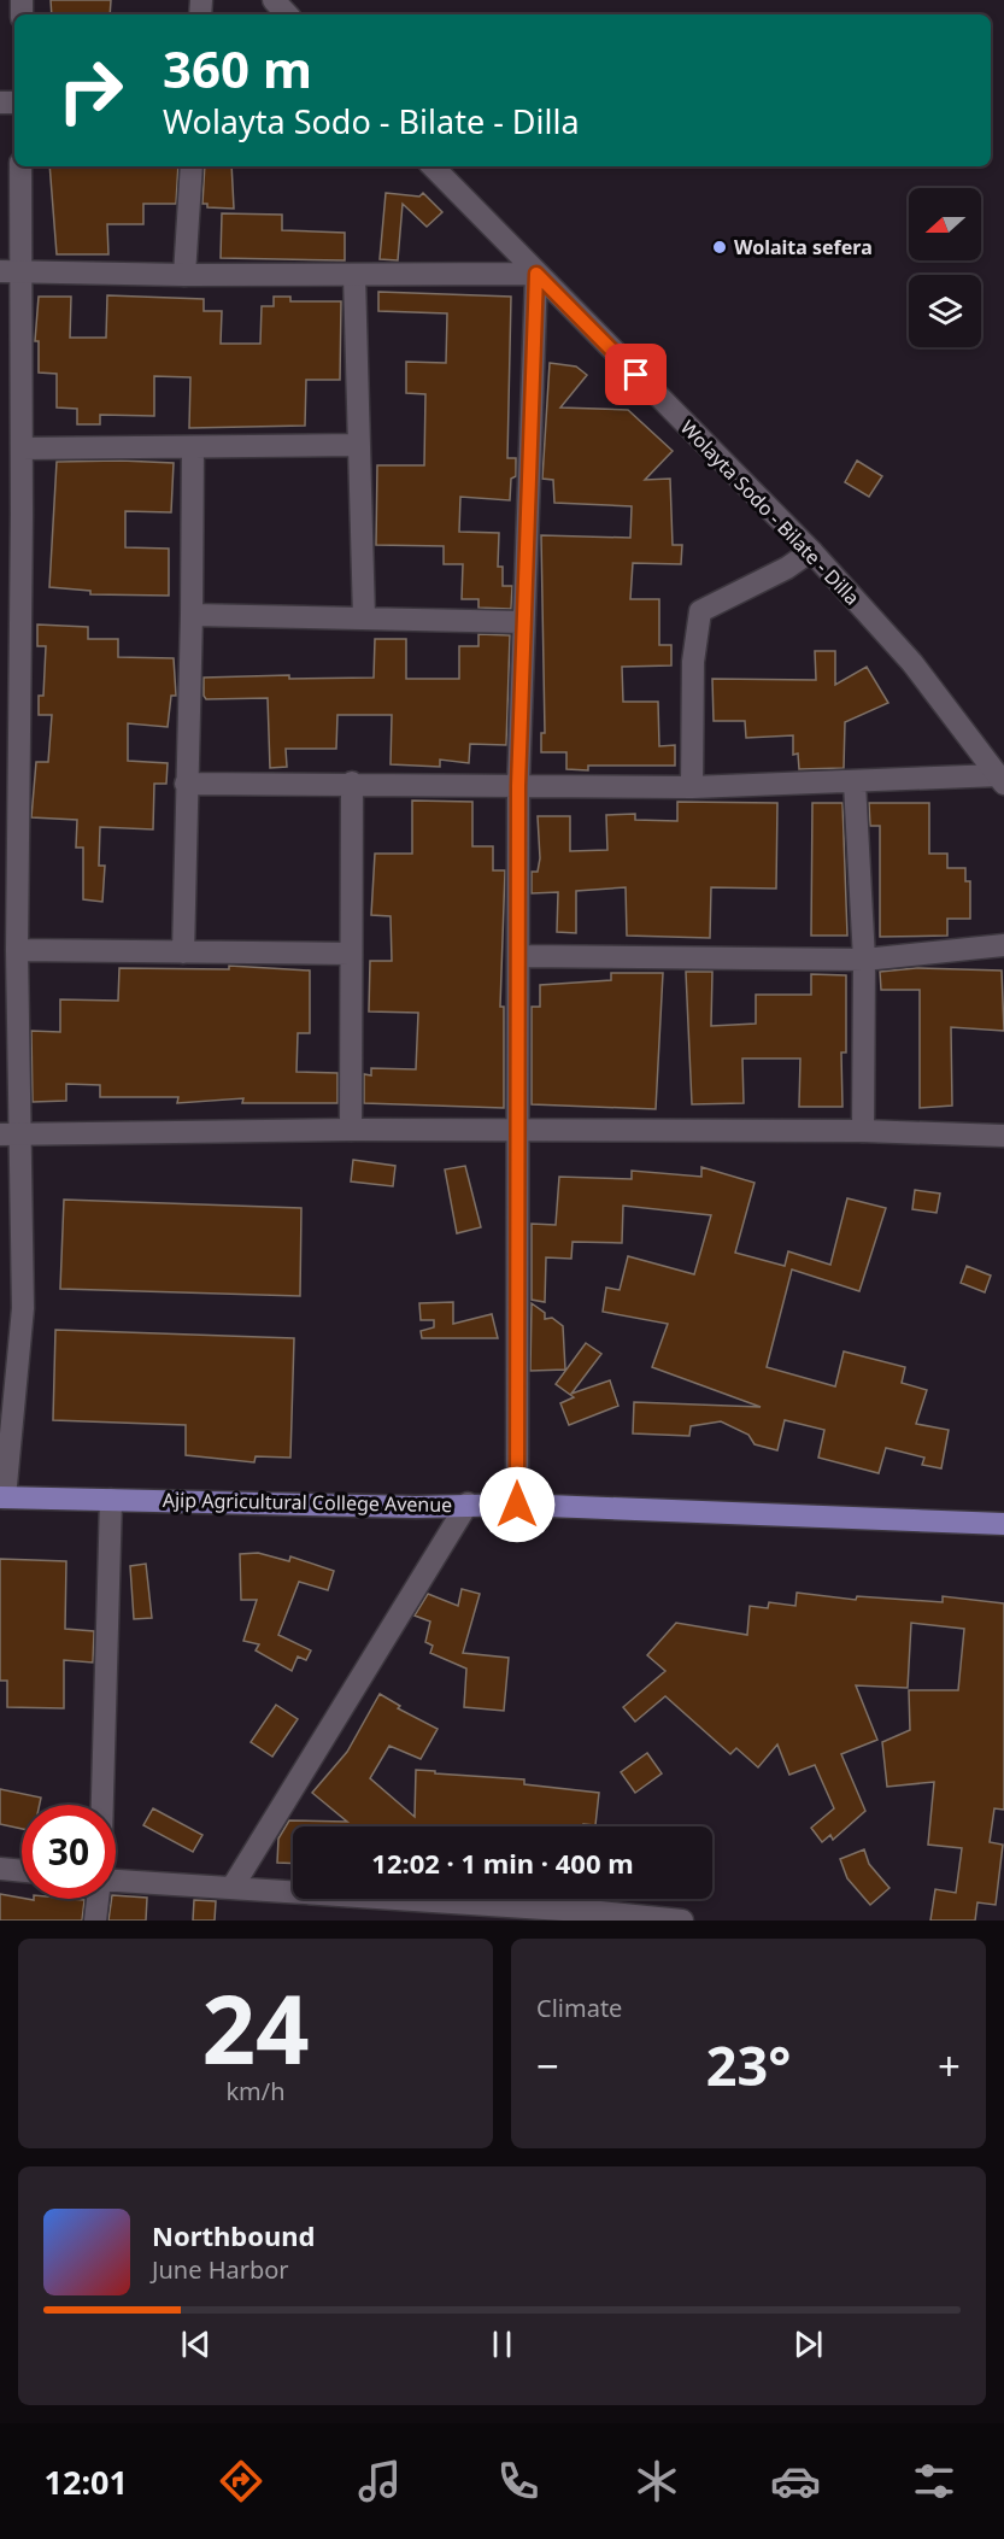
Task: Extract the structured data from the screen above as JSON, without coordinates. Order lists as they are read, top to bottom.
{
  "streets": {
    "main road": ["Ajip Agricultural College Avenue"],
    "street": ["Wolayta Sodo - Bilate - Dilla"]
  },
  "places": ["Wolaita sefera"],
  "north": "left",
  "page": {
    "turn": ["360 m", "Wolayta Sodo - Bilate - Dilla"],
    "limit": "30",
    "trip": "12:02 · 1 min · 400 m",
    "tile": [
      ["24", "km/h"],
      "Climate"
    ],
    "heat": ["−", "23°", "+"],
    "song": ["Northbound", "June Harbor"],
    "tabs": "12:01"
  }
}
